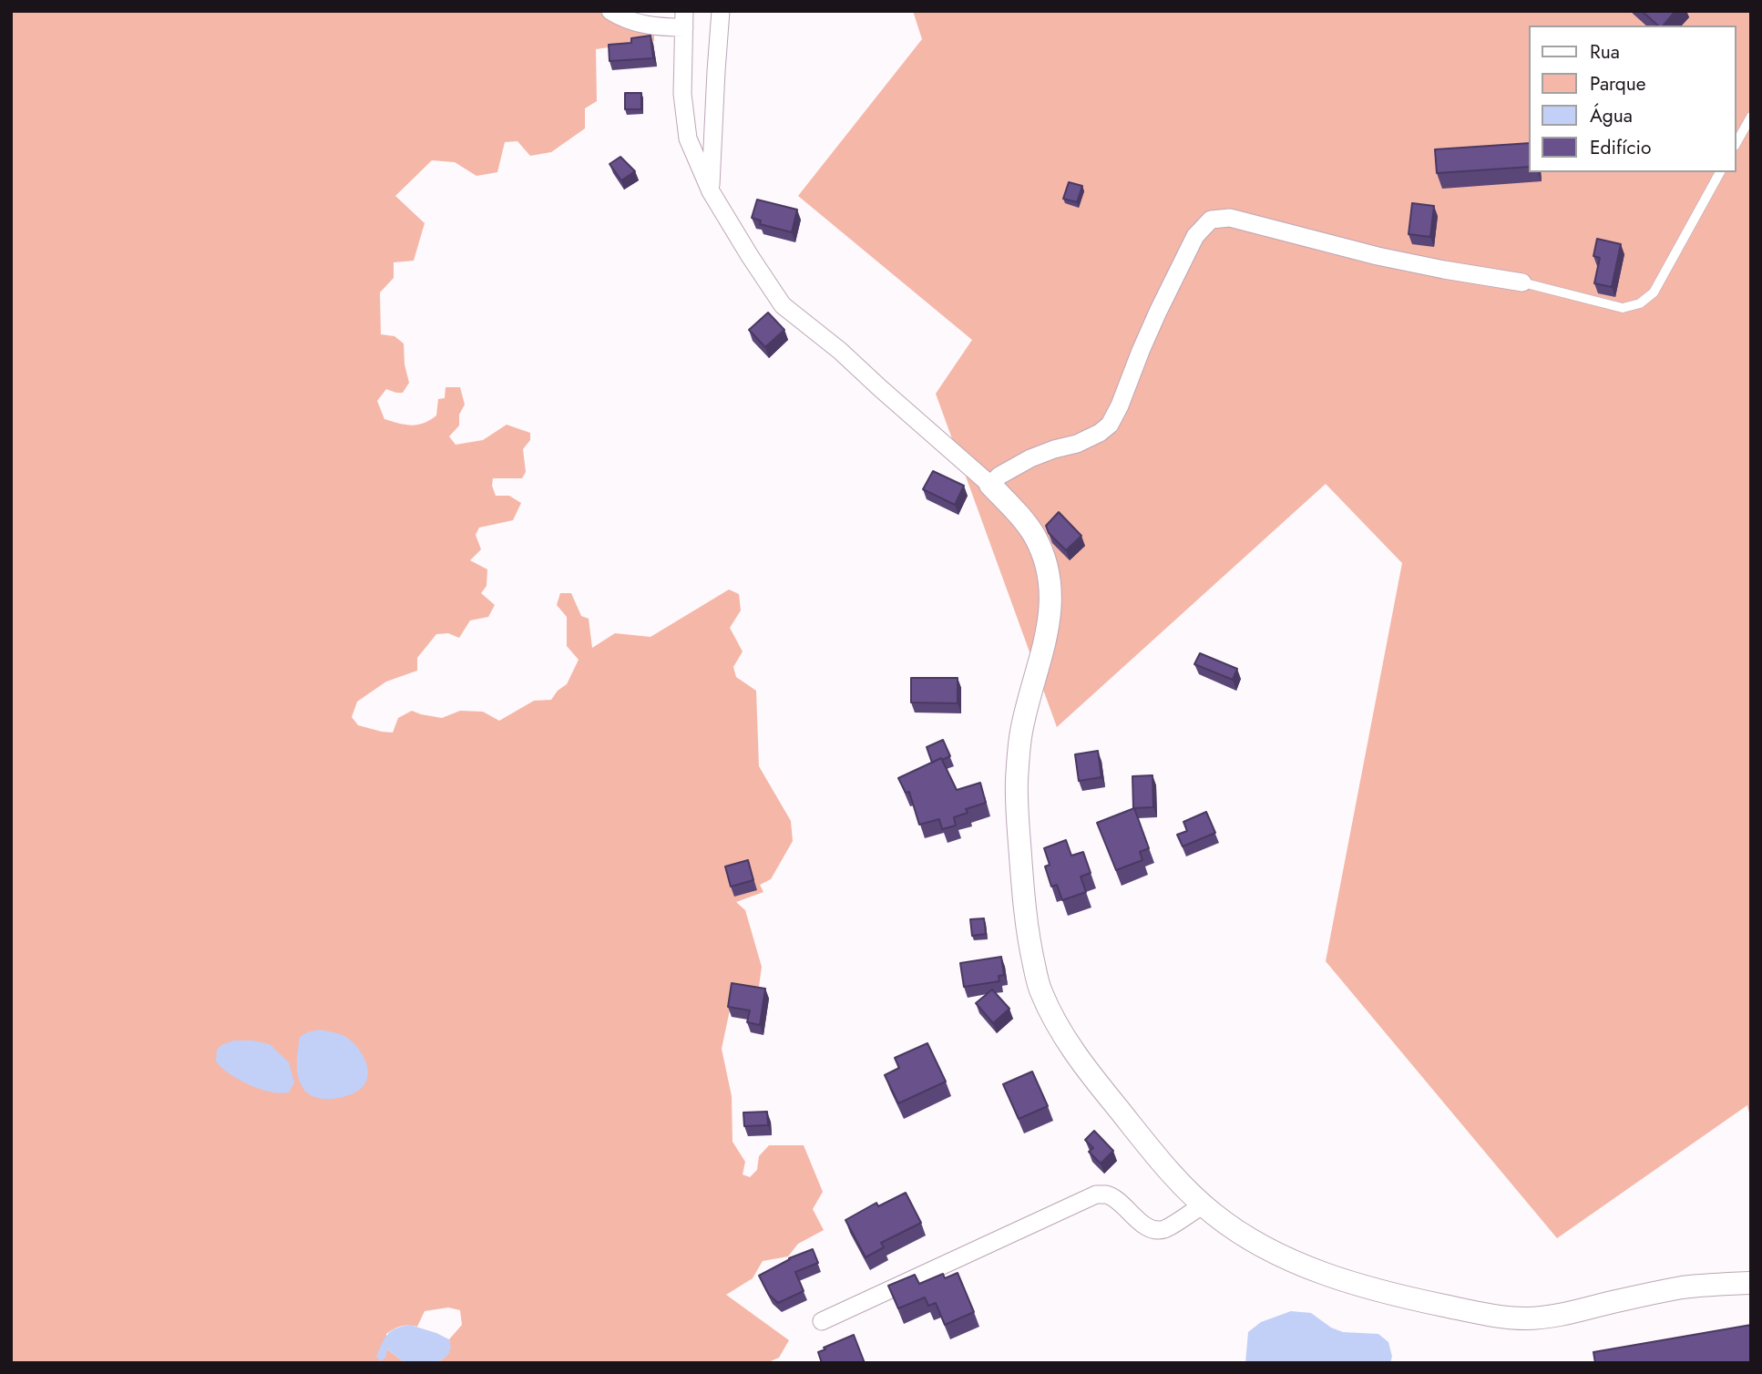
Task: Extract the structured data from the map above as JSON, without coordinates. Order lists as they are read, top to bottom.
{
  "legend": [
    "Rua",
    "Parque",
    "Água",
    "Edifício"
  ]
}
